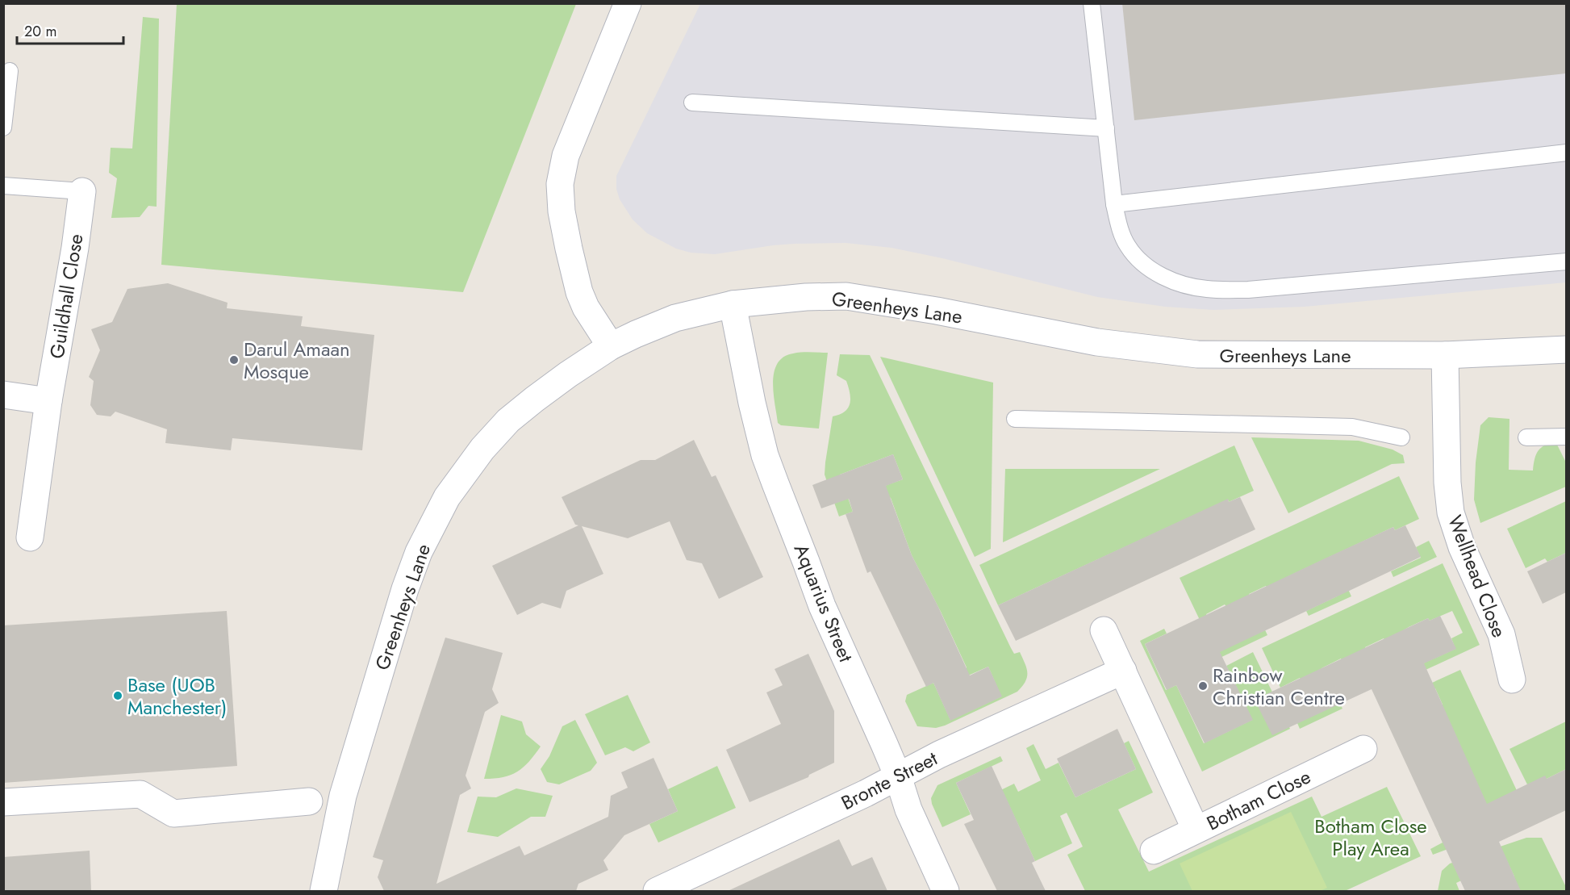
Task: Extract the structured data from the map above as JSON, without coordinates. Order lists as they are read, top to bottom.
{
  "streets": {
    "street": [
      "Guildhall Close",
      "Greenheys Lane",
      "Wellhead Close",
      "Aquarius Street",
      "Bronte Street",
      "Botham Close"
    ]
  },
  "crossings": [
    ["Greenheys Lane", "Wellhead Close"],
    ["Greenheys Lane", "Aquarius Street"],
    ["Aquarius Street", "Bronte Street"]
  ],
  "parks": ["Botham Close Play Area"],
  "places": ["Darul Amaan Mosque", "Rainbow Christian Centre", "Base (UOB Manchester)"],
  "scale_bar": "20 m"
}
